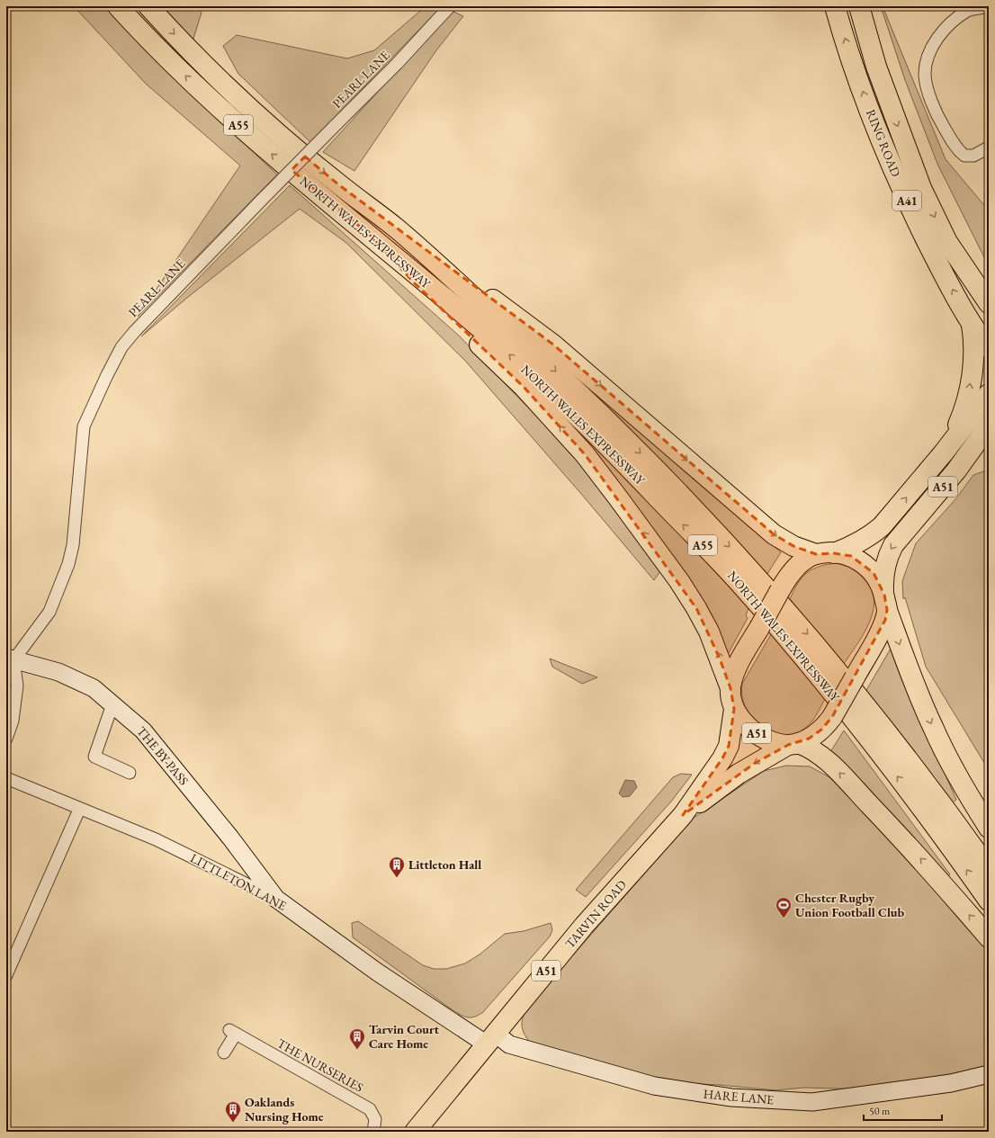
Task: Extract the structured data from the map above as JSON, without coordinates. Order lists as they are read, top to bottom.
{
  "streets": {
    "highway": [
      "A55",
      "RING ROAD",
      "A41",
      "NORTH WALES EXPRESSWAY",
      "A51",
      "TARVIN ROAD"
    ],
    "street": [
      "PEARL LANE",
      "THE BY-PASS",
      "LITTLETON LANE",
      "THE NURSERIES",
      "HARE LANE"
    ]
  },
  "crossings": [
    ["PEARL LANE", "THE BY-PASS"],
    ["A51", "TARVIN ROAD"],
    ["THE BY-PASS", "LITTLETON LANE"],
    ["LITTLETON LANE", "TARVIN ROAD"],
    ["LITTLETON LANE", "HARE LANE"],
    ["TARVIN ROAD", "HARE LANE"]
  ],
  "places": {
    "building": ["Littleton Hall", "Tarvin Court Care Home", "Oaklands Nursing Home"],
    "sports": ["Chester Rugby Union Football Club"]
  },
  "scale_bar": "50 m"
}
